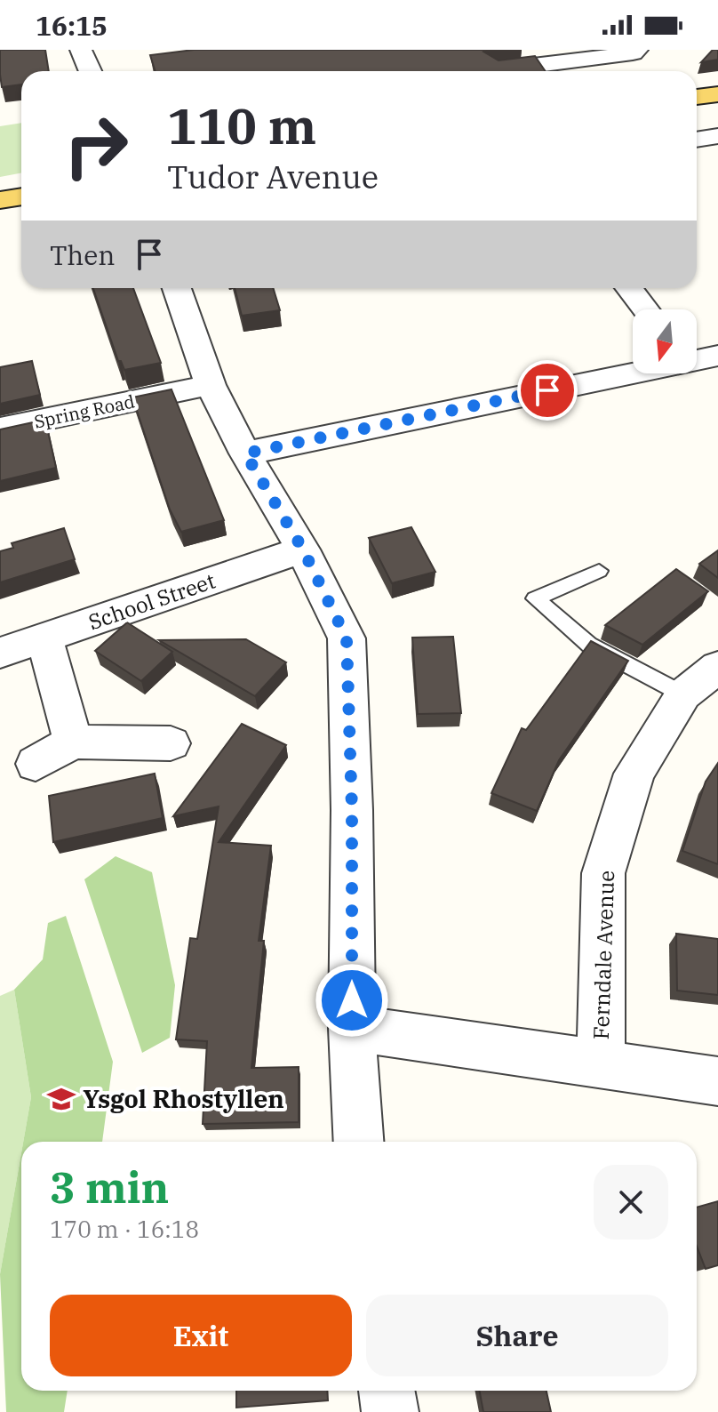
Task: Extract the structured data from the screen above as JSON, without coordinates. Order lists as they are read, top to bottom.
{
  "streets": {
    "street": ["Spring Road", "School Street", "Ferndale Avenue"]
  },
  "places": {
    "school or university": ["Ysgol Rhostyllen"]
  },
  "north": "bottom",
  "page": {
    "status": "16:15",
    "turn": ["110 m", "Tudor Avenue"],
    "then": "Then",
    "heading": ["3 min", "170 m · 16:18"],
    "buttons": ["Exit", "Share"]
  }
}
